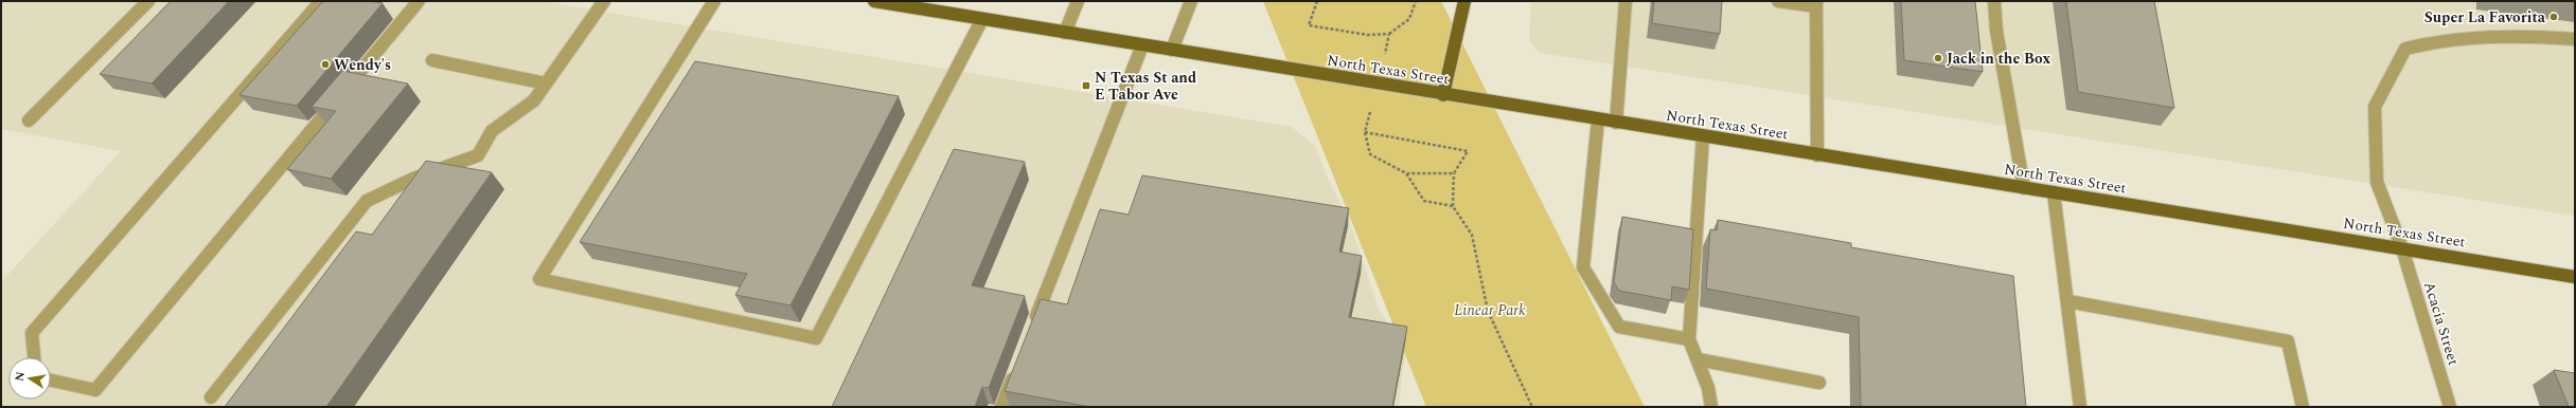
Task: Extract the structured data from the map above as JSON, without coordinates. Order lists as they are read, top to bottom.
{
  "streets": {
    "main road": ["North Texas Street"],
    "street": ["Acacia Street"]
  },
  "crossings": [
    ["North Texas Street", "Acacia Street"]
  ],
  "parks": ["Linear Park"],
  "places": {
    "other": ["Super La Favorita", "Jack in the Box", "Wendy's"],
    "transit": ["N Texas St and E Tabor Ave"]
  },
  "north": "left"
}
